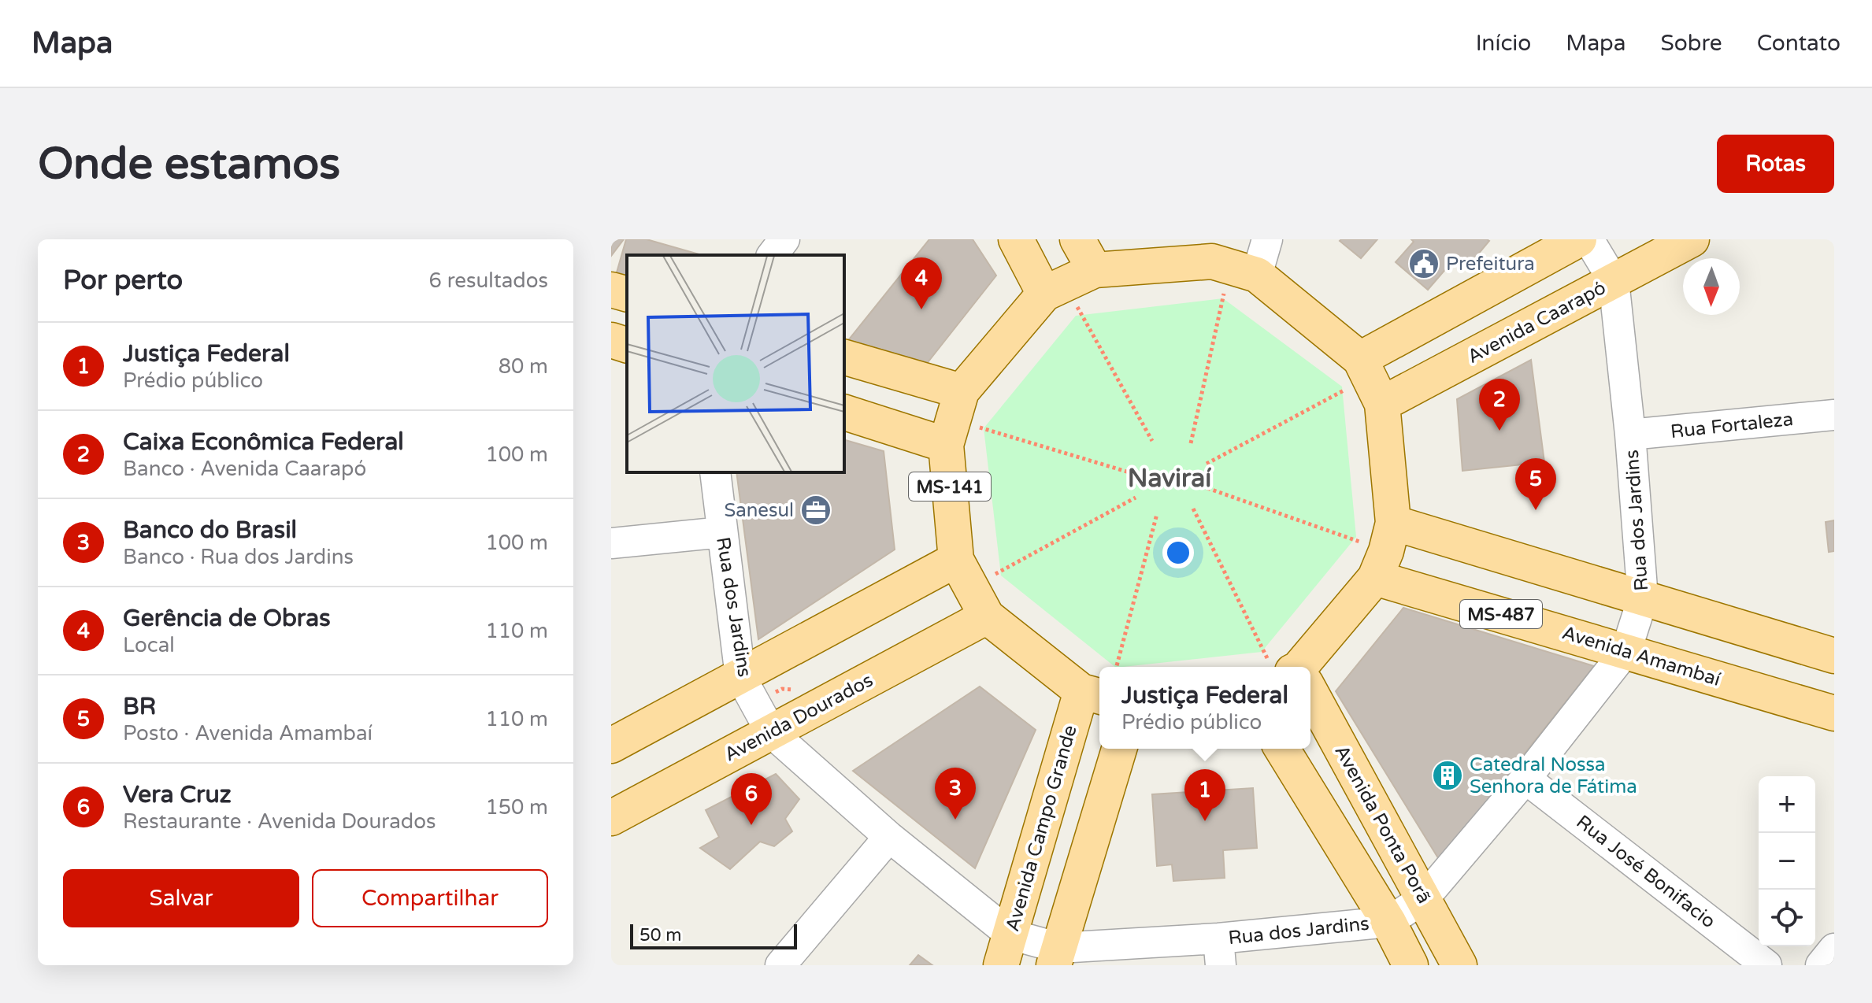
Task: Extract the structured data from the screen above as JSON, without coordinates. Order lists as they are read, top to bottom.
{
  "streets": {
    "main road": [
      "Avenida Caarapó",
      "MS-141",
      "MS-487",
      "Avenida Amambaí",
      "Avenida Dourados",
      "Avenida Ponta Porã",
      "Avenida Campo Grande"
    ],
    "street": ["Rua Fortaleza", "Rua dos Jardins", "Rua José Bonifacio"]
  },
  "crossings": [
    ["Avenida Caarapó", "Rua dos Jardins"],
    ["Rua Fortaleza", "Rua dos Jardins"],
    ["MS-141", "Avenida Dourados"],
    ["Rua dos Jardins", "Avenida Amambaí"],
    ["Rua dos Jardins", "Avenida Dourados"],
    ["Rua dos Jardins", "Avenida Ponta Porã"],
    ["Rua dos Jardins", "Avenida Campo Grande"],
    ["Rua dos Jardins", "Rua José Bonifacio"]
  ],
  "districts": ["Naviraí"],
  "places": {
    "public building": ["Prefeitura"],
    "office": ["Sanesul"],
    "building": ["Catedral Nossa Senhora de Fátima"]
  },
  "scale_bar": "50 m",
  "north": "bottom",
  "page": {
    "header": "Mapa",
    "nav": [
      "Início",
      "Mapa",
      "Sobre",
      "Contato"
    ],
    "buttons": [
      "Rotas",
      ["Salvar", "Compartilhar"]
    ],
    "title": "Onde estamos",
    "heading": ["Por perto", "6 resultados"],
    "pins": [
      "4",
      "2",
      "5",
      "3",
      "1",
      "6"
    ],
    "list": [
      {
        "mark": "1",
        "name": "Justiça Federal",
        "note": "Prédio público",
        "value": "80 m"
      },
      {
        "mark": "2",
        "name": "Caixa Econômica Federal",
        "note": "Banco · Avenida Caarapó",
        "value": "100 m"
      },
      {
        "mark": "3",
        "name": "Banco do Brasil",
        "note": "Banco · Rua dos Jardins",
        "value": "100 m"
      },
      {
        "mark": "4",
        "name": "Gerência de Obras",
        "note": "Local",
        "value": "110 m"
      },
      {
        "mark": "5",
        "name": "BR",
        "note": "Posto · Avenida Amambaí",
        "value": "110 m"
      },
      {
        "mark": "6",
        "name": "Vera Cruz",
        "note": "Restaurante · Avenida Dourados",
        "value": "150 m"
      }
    ],
    "popup": ["Justiça Federal", "Prédio público"],
    "map_buttons": ["+", "−"],
    "scale": "50 m"
  }
}
